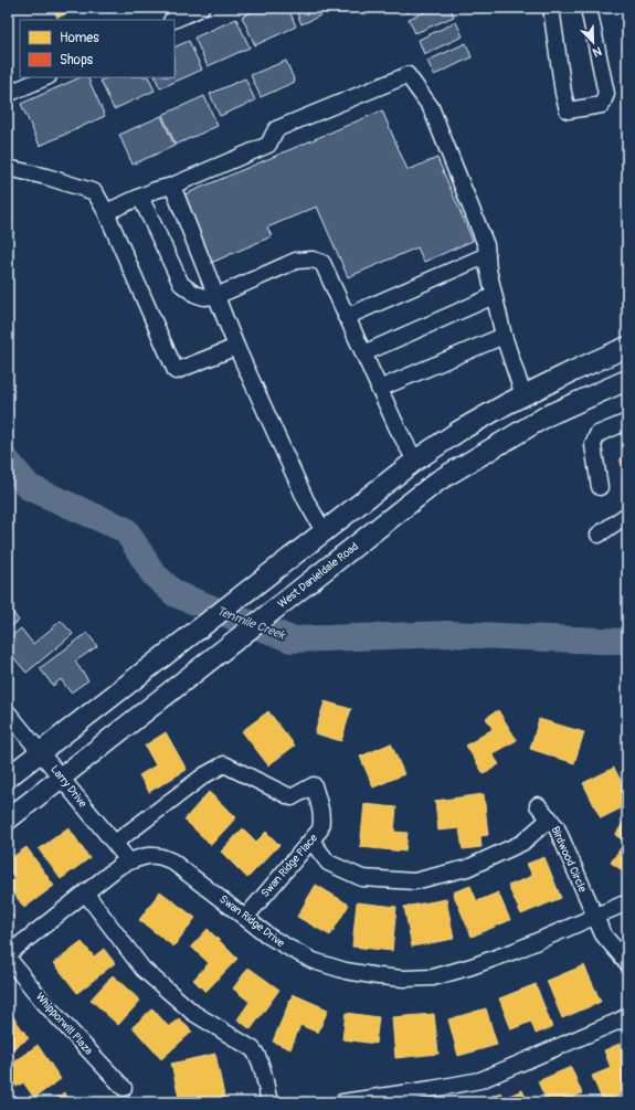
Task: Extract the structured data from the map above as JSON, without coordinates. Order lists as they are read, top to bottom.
{
  "streets": {
    "main road": ["West Danieldale Road"],
    "street": [
      "Larry Drive",
      "Birdwood Circle",
      "Swan Ridge Place",
      "Swan Ridge Drive",
      "Whipporwill Plaza"
    ]
  },
  "crossings": [
    ["West Danieldale Road", "Larry Drive"],
    ["Larry Drive", "Swan Ridge Place"],
    ["Larry Drive", "Swan Ridge Drive"],
    ["Birdwood Circle", "Swan Ridge Drive"],
    ["Swan Ridge Place", "Swan Ridge Drive"]
  ],
  "water": ["Tenmile Creek"],
  "legend": ["Homes", "Shops"],
  "north": "bottom right"
}
